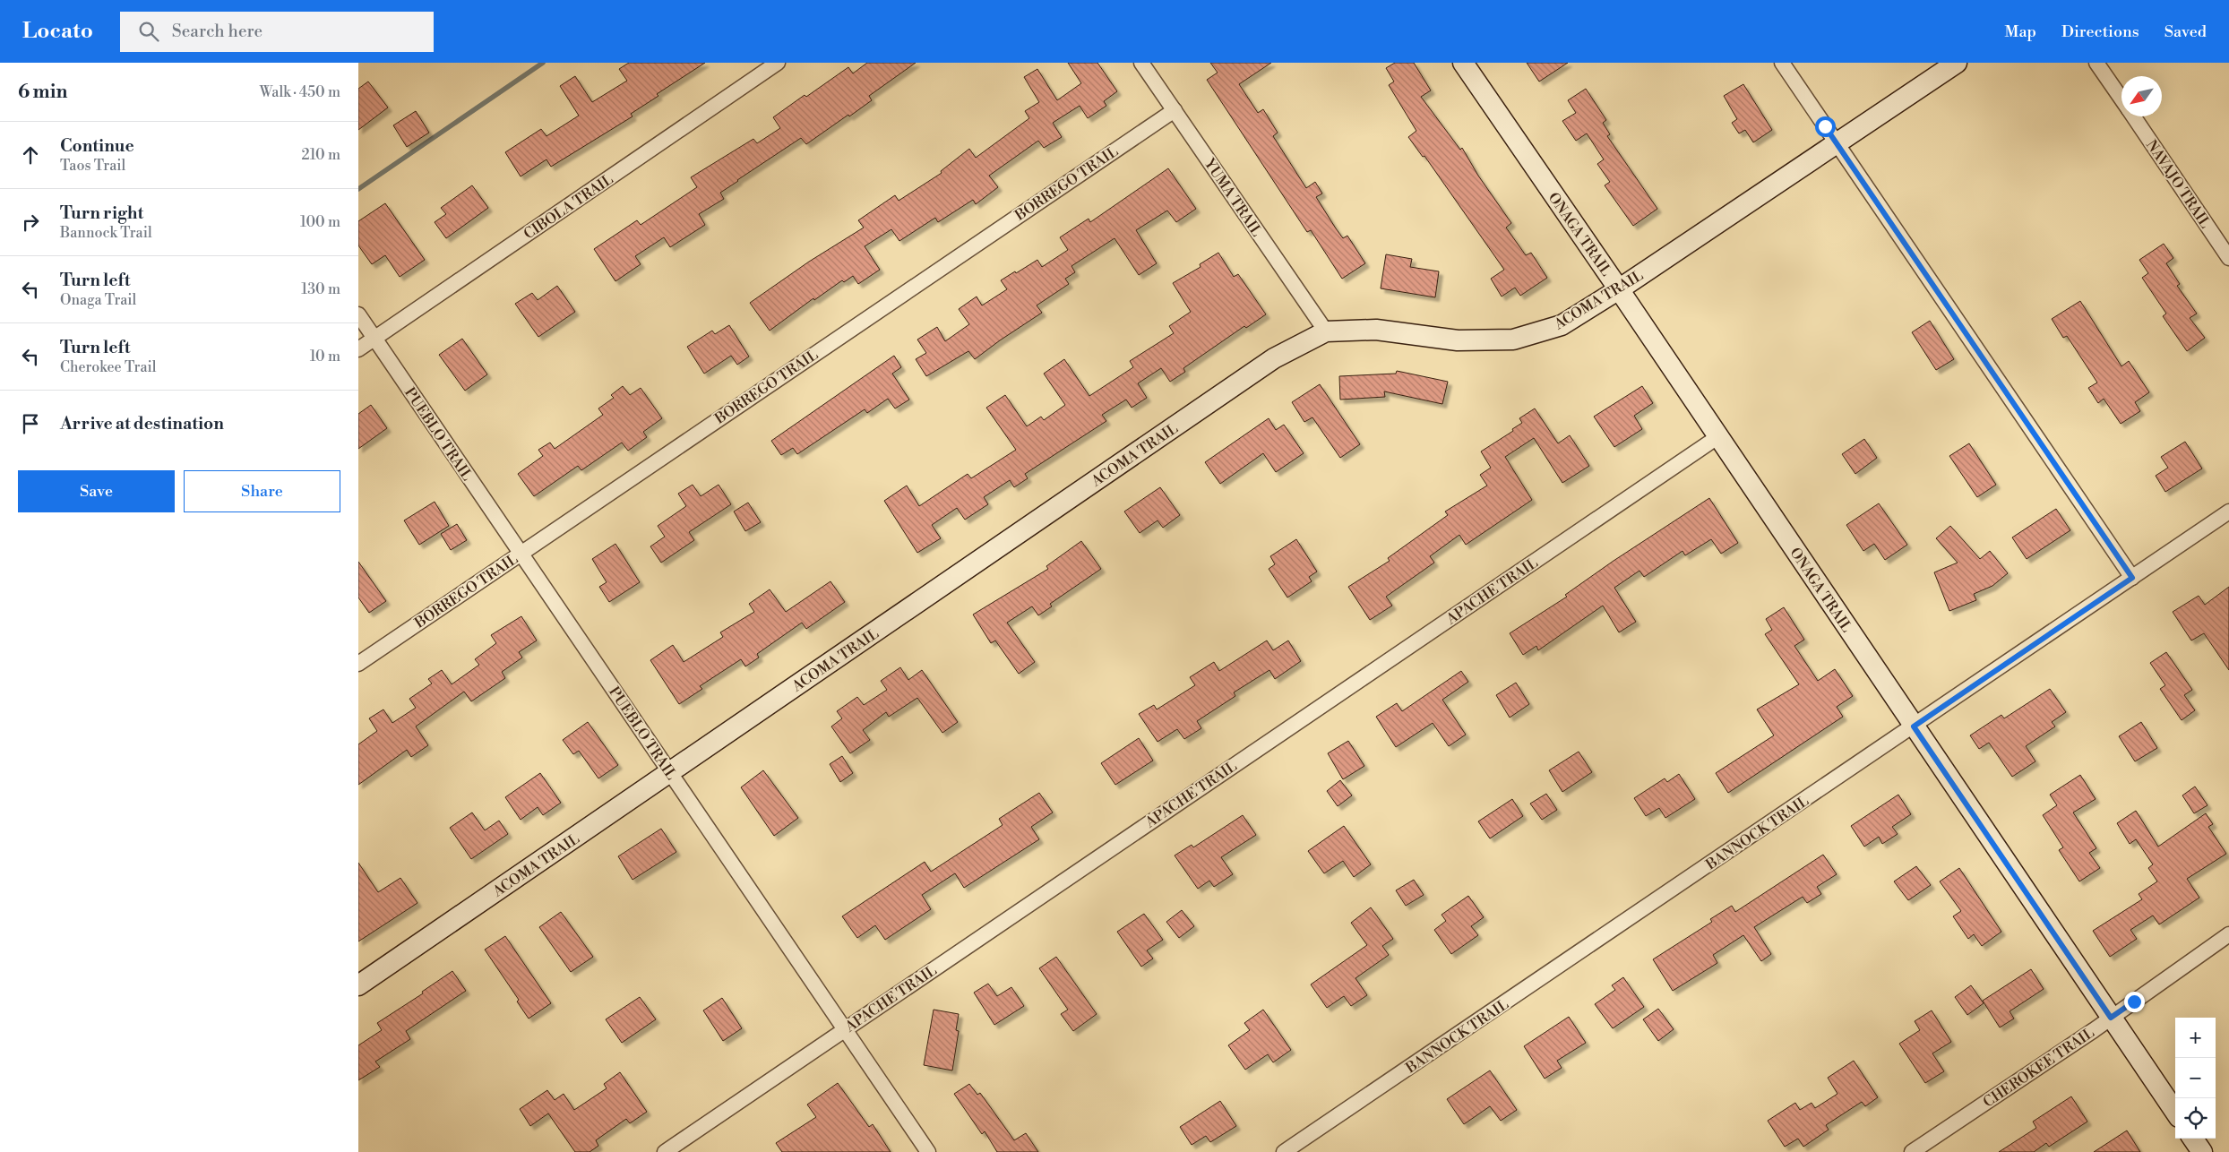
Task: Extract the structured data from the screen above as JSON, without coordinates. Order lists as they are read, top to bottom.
{
  "streets": {
    "street": [
      "BORREGO TRAIL",
      "NAVAJO TRAIL",
      "YUMA TRAIL",
      "CIBOLA TRAIL",
      "ONAGA TRAIL",
      "ACOMA TRAIL",
      "PUEBLO TRAIL",
      "APACHE TRAIL",
      "BANNOCK TRAIL",
      "CHEROKEE TRAIL"
    ]
  },
  "crossings": [
    ["BORREGO TRAIL", "YUMA TRAIL"],
    ["BORREGO TRAIL", "PUEBLO TRAIL"],
    ["YUMA TRAIL", "ACOMA TRAIL"],
    ["CIBOLA TRAIL", "PUEBLO TRAIL"],
    ["ONAGA TRAIL", "ACOMA TRAIL"],
    ["ONAGA TRAIL", "APACHE TRAIL"],
    ["ONAGA TRAIL", "BANNOCK TRAIL"],
    ["ONAGA TRAIL", "CHEROKEE TRAIL"],
    ["ACOMA TRAIL", "PUEBLO TRAIL"],
    ["PUEBLO TRAIL", "APACHE TRAIL"]
  ],
  "north": "bottom left",
  "page": {
    "header": "Locato",
    "search": "Search here",
    "nav": ["Map", "Directions", "Saved"],
    "heading": ["6 min", "Walk · 450 m"],
    "list": [
      ["Continue", "Taos Trail", "210 m"],
      ["Turn right", "Bannock Trail", "100 m"],
      ["Turn left", "Onaga Trail", "130 m"],
      ["Turn left", "Cherokee Trail", "10 m"],
      "Arrive at destination"
    ],
    "buttons": ["Save", "Share"],
    "map_buttons": ["+", "−"]
  }
}
